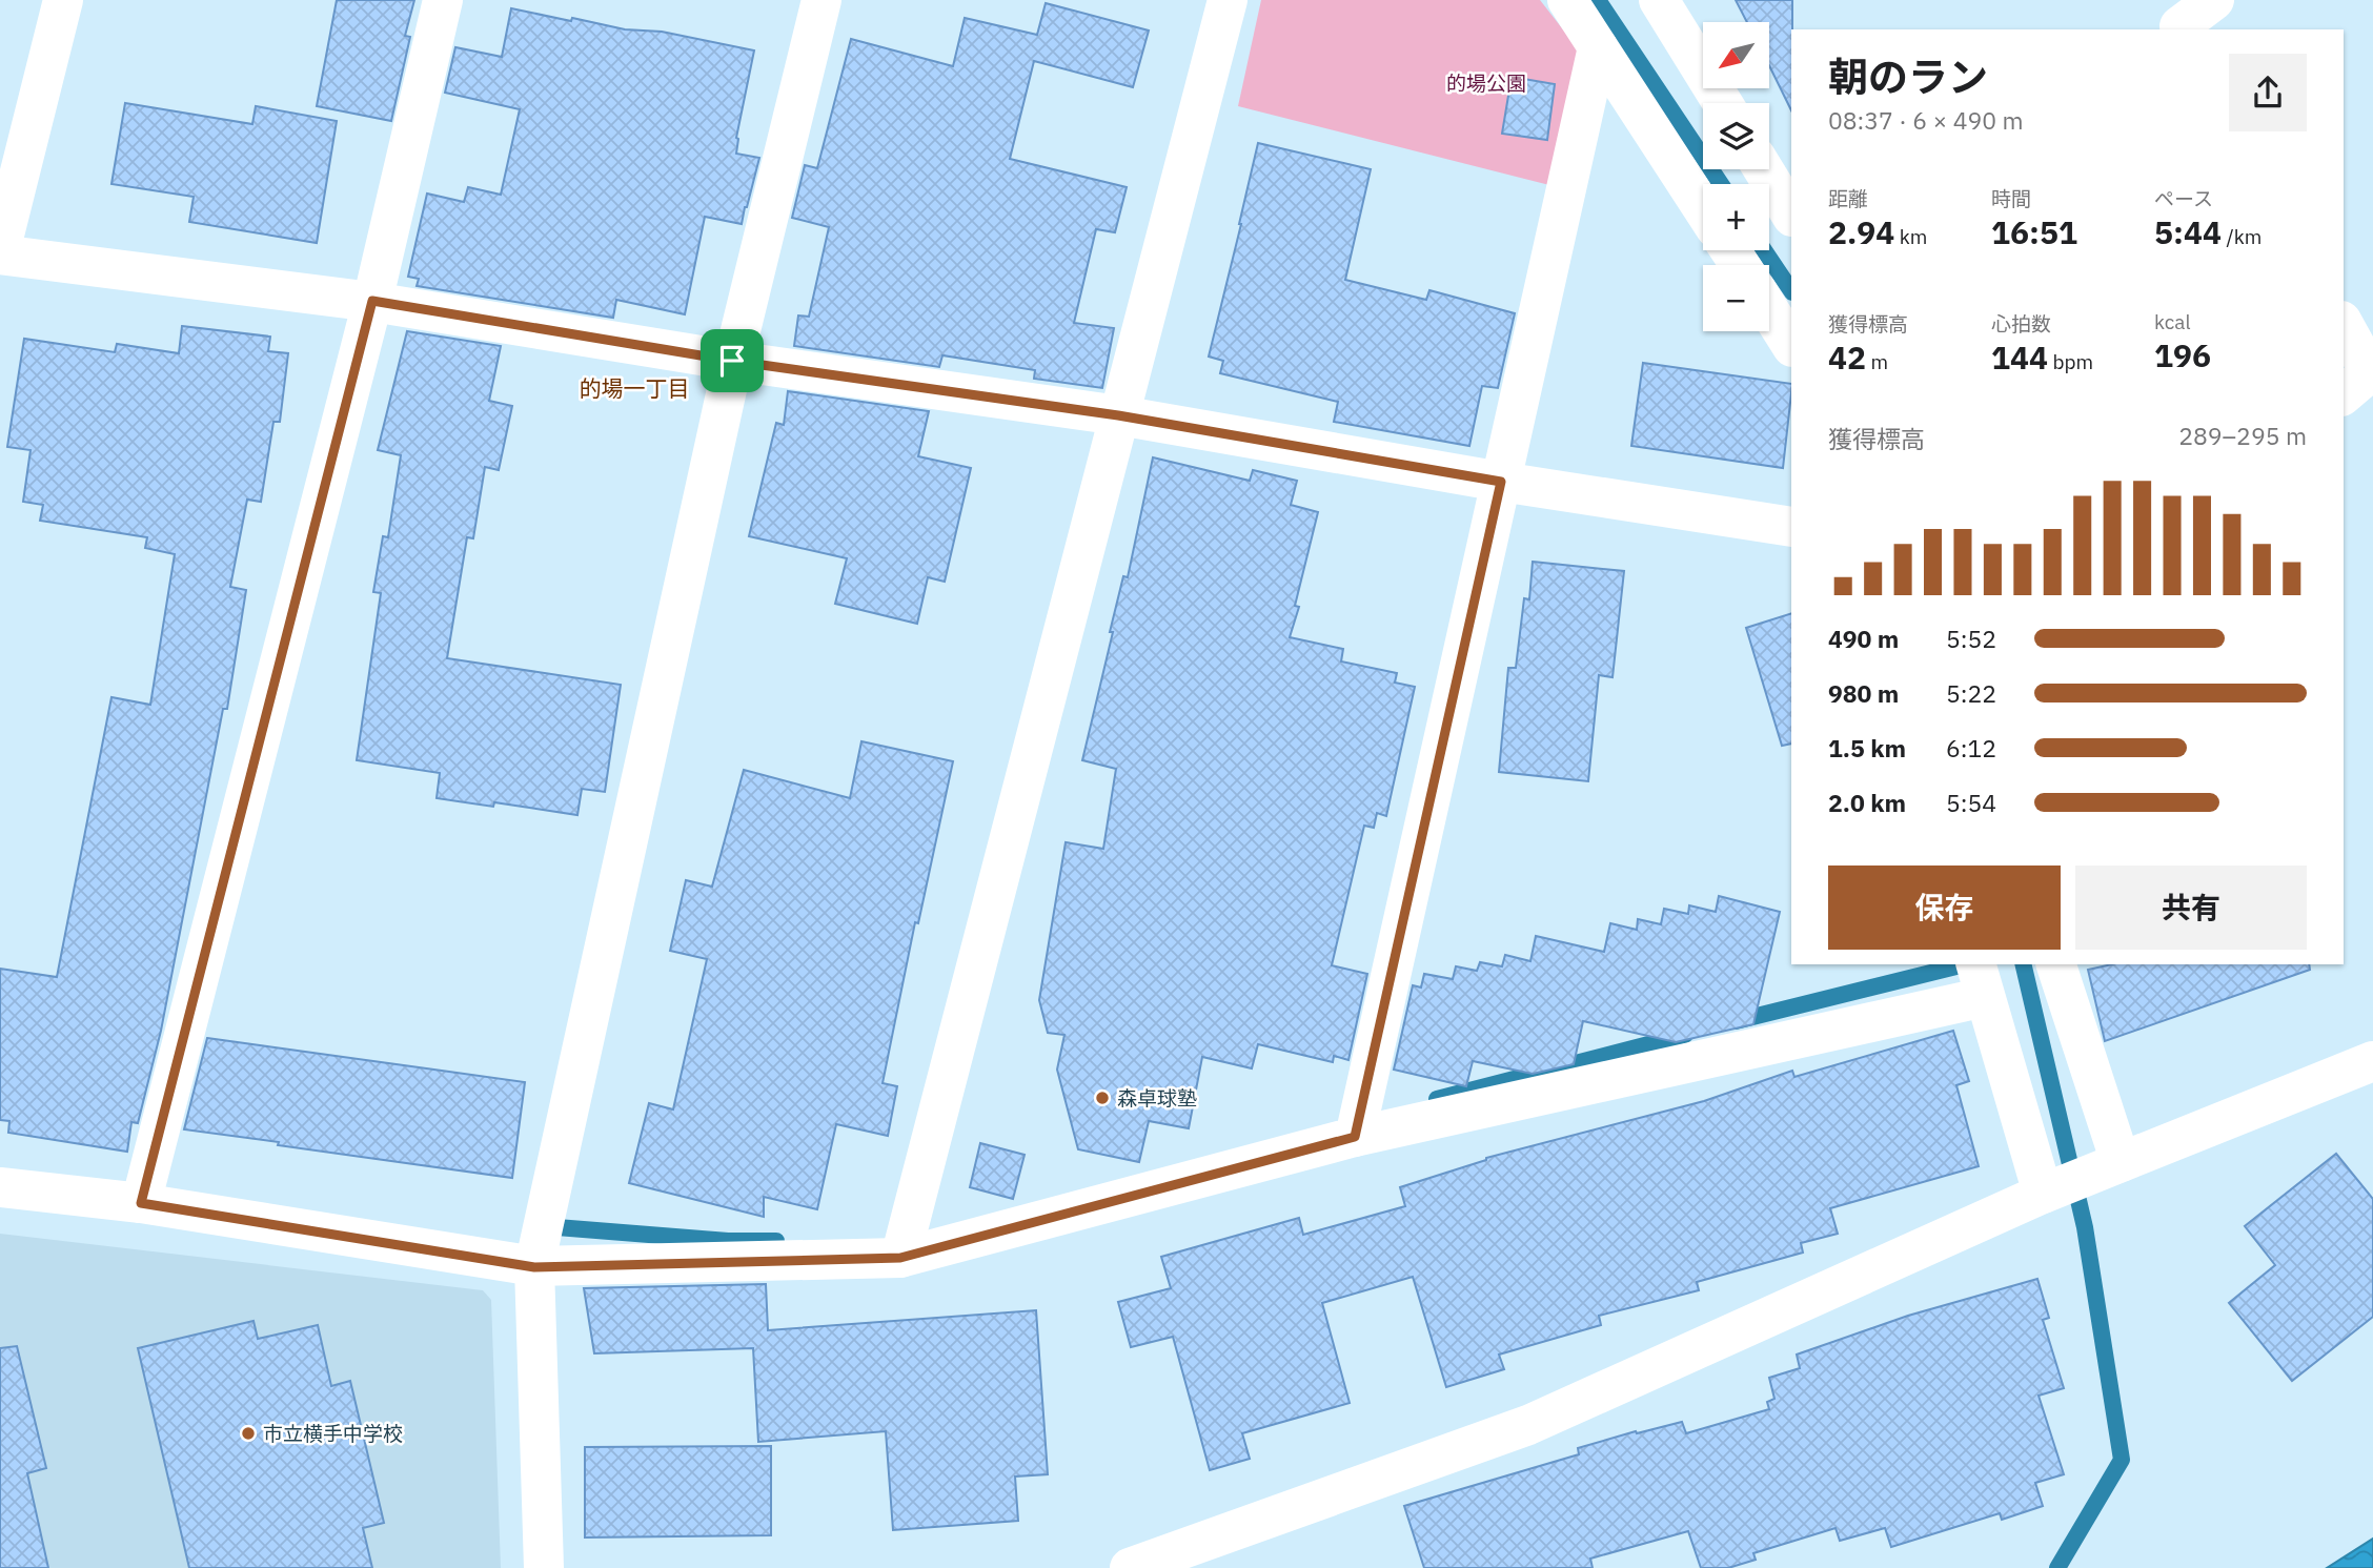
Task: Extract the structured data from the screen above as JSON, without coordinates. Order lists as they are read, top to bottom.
{
  "districts": ["的場一丁目"],
  "parks": ["的場公園"],
  "places": ["森卓球塾", "市立横手中学校"],
  "north": "bottom left",
  "page": {
    "map_buttons": ["+", "−"],
    "heading": ["朝のラン", "08:37 · 6 × 490 m"],
    "stats": [
      ["距離", "2.94 km"],
      ["時間", "16:51"],
      ["ペース", "5:44 /km"],
      ["獲得標高", "42 m"],
      ["心拍数", "144 bpm"],
      ["kcal", "196"]
    ],
    "chart": ["獲得標高", "289–295 m"],
    "list": [
      {
        "name": "490 m",
        "note": "5:52"
      },
      {
        "name": "980 m",
        "note": "5:22"
      },
      {
        "name": "1.5 km",
        "note": "6:12"
      },
      {
        "name": "2.0 km",
        "note": "5:54"
      }
    ],
    "buttons": ["保存", "共有"]
  }
}
